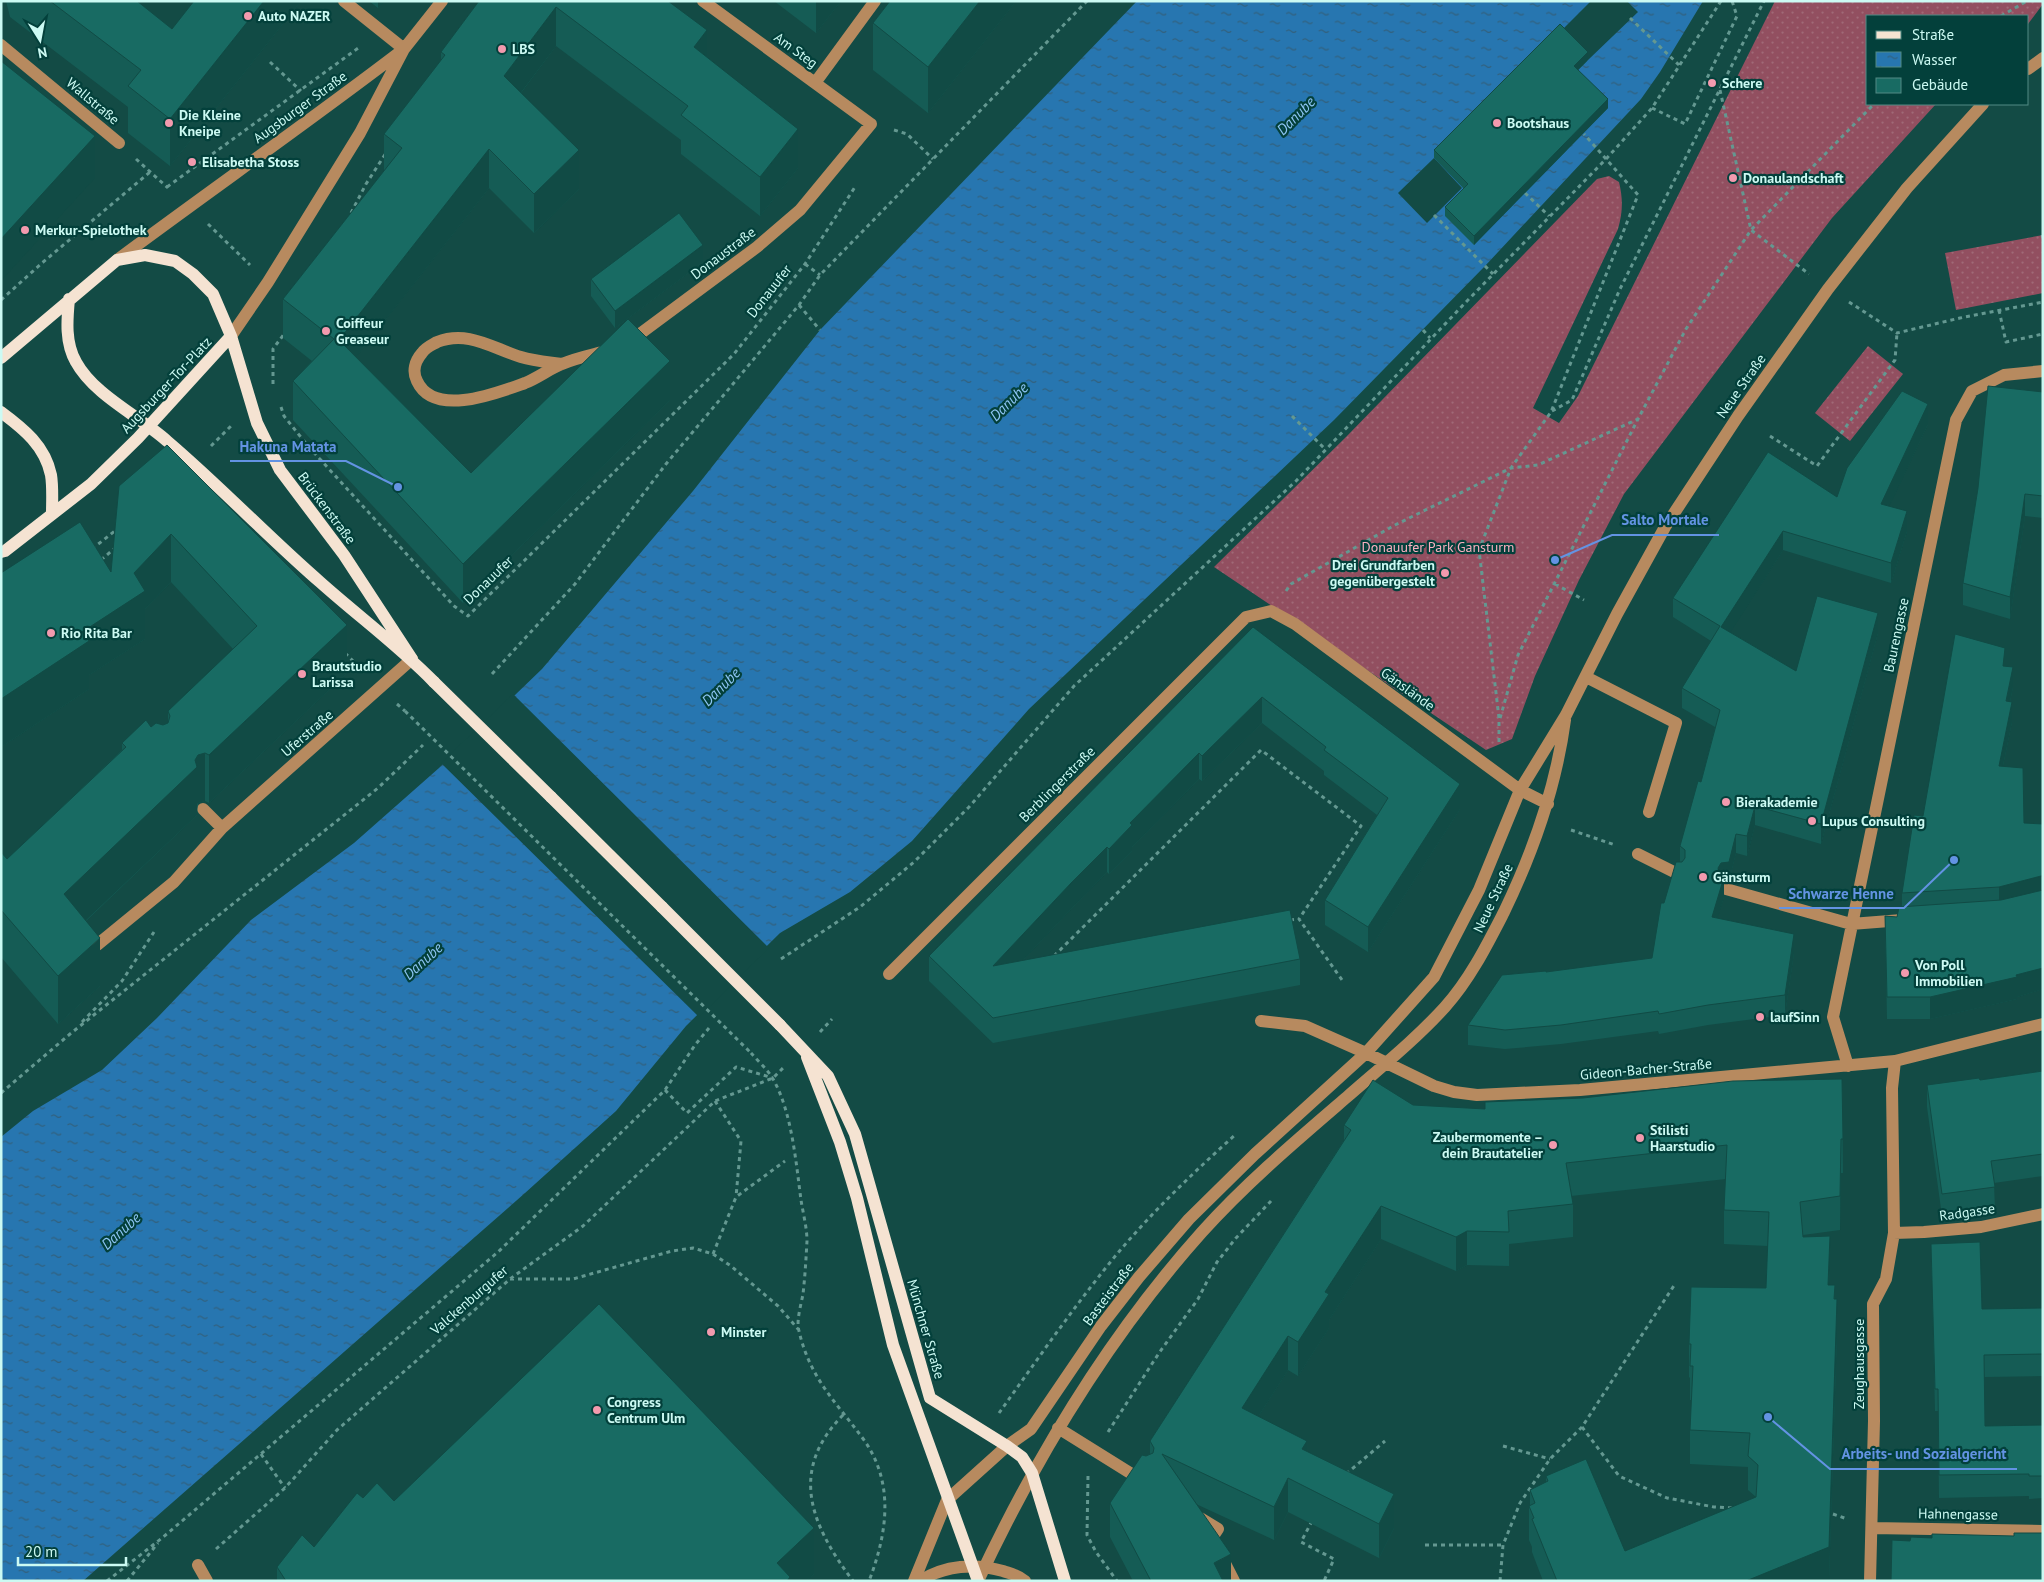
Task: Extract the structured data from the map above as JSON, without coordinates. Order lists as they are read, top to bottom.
{
  "streets": {
    "main road": ["Augsburger-Tor-Platz", "Brückenstraße", "Münchner Straße"],
    "street": [
      "Am Steg",
      "Wallstraße",
      "Augsburger Straße",
      "Donaustraße",
      "Neue Straße",
      "Baurengasse",
      "Gänslände",
      "Uferstraße",
      "Berblingerstraße",
      "Gideon-Bacher-Straße",
      "Radgasse",
      "Basteistraße",
      "Zeughausgasse",
      "Hahnengasse"
    ],
    "path": ["Donauufer", "Valckenburgufer"]
  },
  "crossings": [
    ["Am Steg", "Donaustraße"],
    ["Augsburger Straße", "Augsburger-Tor-Platz"],
    ["Augsburger Straße", "Brückenstraße"],
    ["Augsburger-Tor-Platz", "Brückenstraße"],
    ["Neue Straße", "Gänslände"],
    ["Neue Straße", "Gideon-Bacher-Straße"],
    ["Neue Straße", "Basteistraße"],
    ["Brückenstraße", "Uferstraße"],
    ["Brückenstraße", "Münchner Straße"],
    ["Gänslände", "Berblingerstraße"],
    ["Gideon-Bacher-Straße", "Basteistraße"],
    ["Gideon-Bacher-Straße", "Zeughausgasse"],
    ["Radgasse", "Zeughausgasse"],
    ["Basteistraße", "Münchner Straße"],
    ["Zeughausgasse", "Hahnengasse"]
  ],
  "water": ["Danube"],
  "parks": ["Donauufer Park Gansturm"],
  "places": [
    "Auto NAZER",
    "LBS",
    "Schere",
    "Die Kleine Kneipe",
    "Bootshaus",
    "Elisabetha Stoss",
    "Donaulandschaft",
    "Merkur-Spielothek",
    "Coiffeur Greaseur",
    "Hakuna Matata",
    "Salto Mortale",
    "Drei Grundfarben gegenübergestelt",
    "Rio Rita Bar",
    "Brautstudio Larissa",
    "Bierakademie",
    "Lupus Consulting",
    "Schwarze Henne",
    "Gänsturm",
    "Von Poll Immobilien",
    "laufSinn",
    "Stilisti Haarstudio",
    "Zaubermomente – dein Brautatelier",
    "Minster",
    "Congress Centrum Ulm",
    "Arbeits- und Sozialgericht"
  ],
  "legend": ["Straße", "Wasser", "Gebäude"],
  "scale_bar": "20 m",
  "north": "bottom"
}
